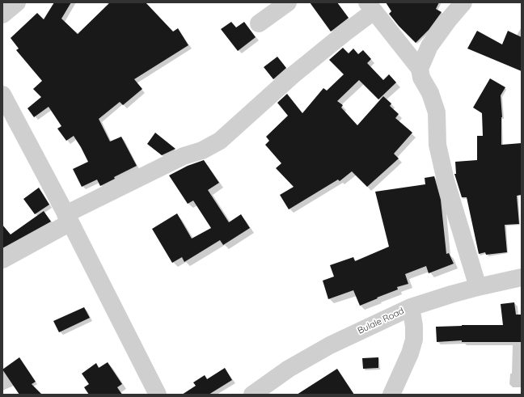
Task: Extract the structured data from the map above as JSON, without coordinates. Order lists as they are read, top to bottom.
{
  "streets": {
    "street": ["Bulale Road"]
  }
}
